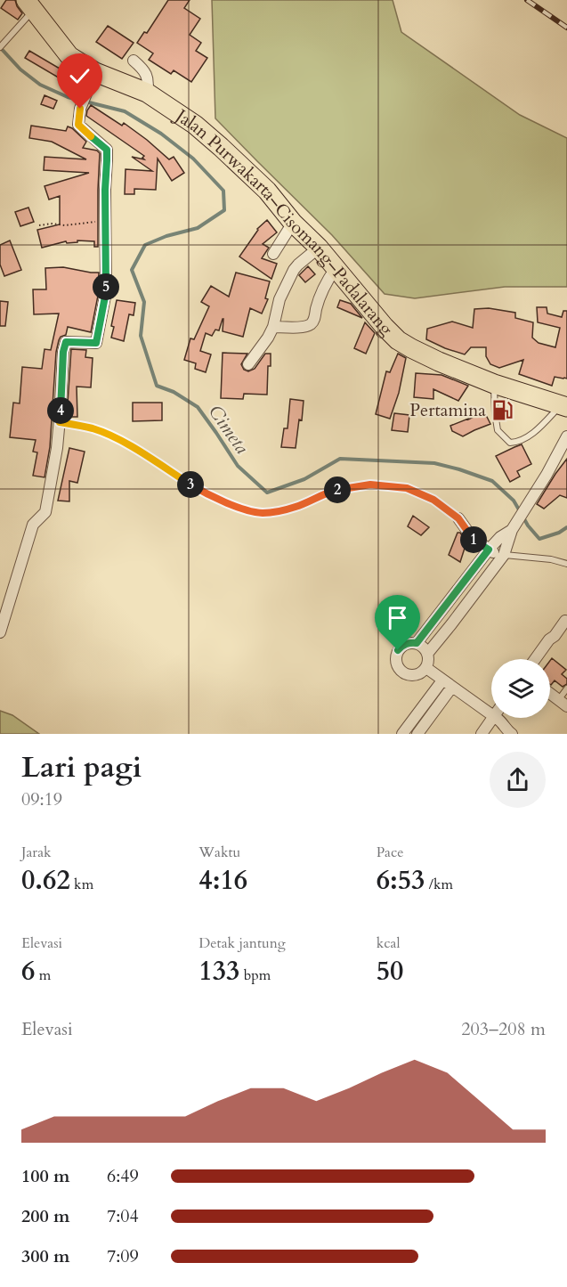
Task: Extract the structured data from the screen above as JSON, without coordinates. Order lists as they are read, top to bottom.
{
  "streets": {
    "highway": ["Jalan Purwakarta–Cisomang–Padalarang"]
  },
  "water": ["Cimeta"],
  "places": {
    "fuel station": ["Pertamina"]
  },
  "page": {
    "pins": [
      "5",
      "4",
      "3",
      "2",
      "1"
    ],
    "heading": ["Lari pagi", "09:19"],
    "stats": [
      ["Jarak", "0.62 km"],
      ["Waktu", "4:16"],
      ["Pace", "6:53 /km"],
      ["Elevasi", "6 m"],
      ["Detak jantung", "133 bpm"],
      ["kcal", "50"]
    ],
    "chart": ["Elevasi", "203–208 m"],
    "list": [
      {
        "name": "100 m",
        "note": "6:49"
      },
      {
        "name": "200 m",
        "note": "7:04"
      },
      {
        "name": "300 m",
        "note": "7:09"
      }
    ]
  }
}
